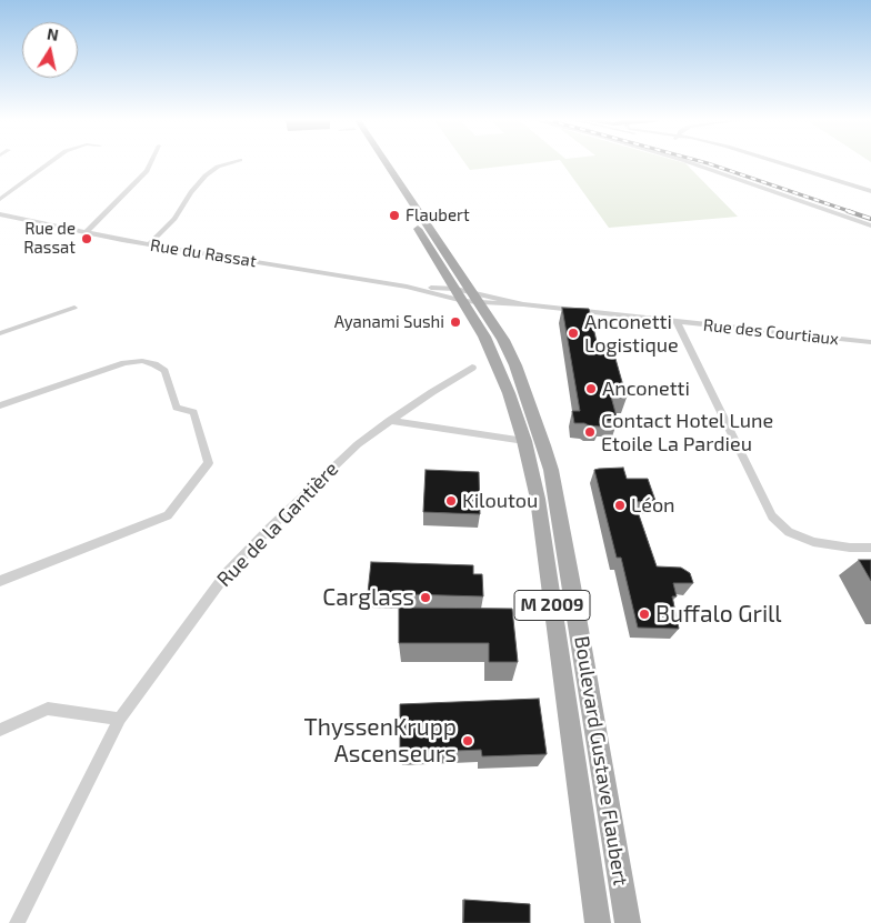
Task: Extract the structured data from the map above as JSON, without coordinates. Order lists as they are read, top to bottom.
{
  "streets": {
    "main road": ["M 2009", "Boulevard Gustave Flaubert"],
    "street": ["Rue du Rassat", "Rue des Courtiaux", "Rue de la Gantière"]
  },
  "crossings": [
    ["Rue du Rassat", "Rue des Courtiaux"],
    ["Rue du Rassat", "Boulevard Gustave Flaubert"],
    ["Rue des Courtiaux", "Boulevard Gustave Flaubert"]
  ],
  "places": [
    "Flaubert",
    "Rue de Rassat",
    "Ayanami Sushi",
    "Anconetti Logistique",
    "Anconetti",
    "Contact Hotel Lune Etoile La Pardieu",
    "Kiloutou",
    "Léon",
    "Carglass",
    "Buffalo Grill",
    "ThyssenKrupp Ascenseurs"
  ],
  "north": "top"
}
